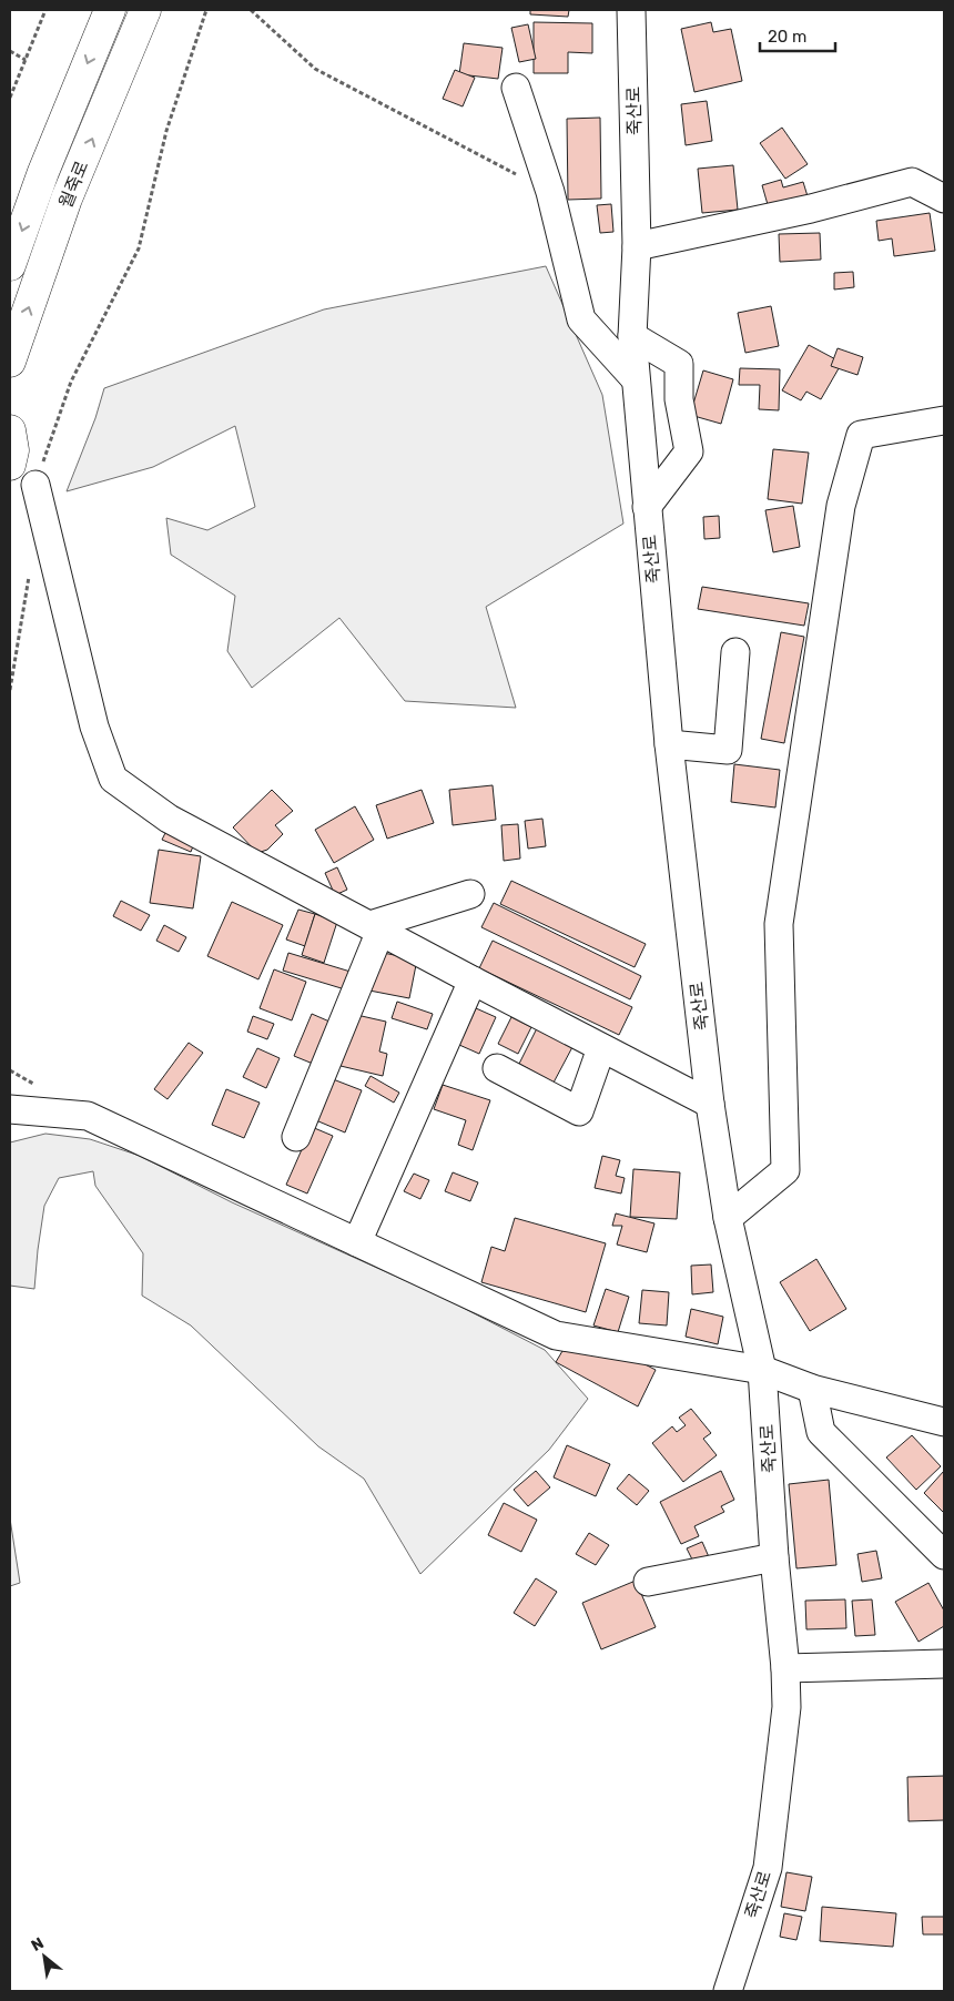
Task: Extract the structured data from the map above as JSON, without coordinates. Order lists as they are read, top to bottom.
{
  "streets": {
    "main road": ["월죽로"],
    "street": ["죽산로"]
  },
  "scale_bar": "20 m",
  "north": "top left"
}
